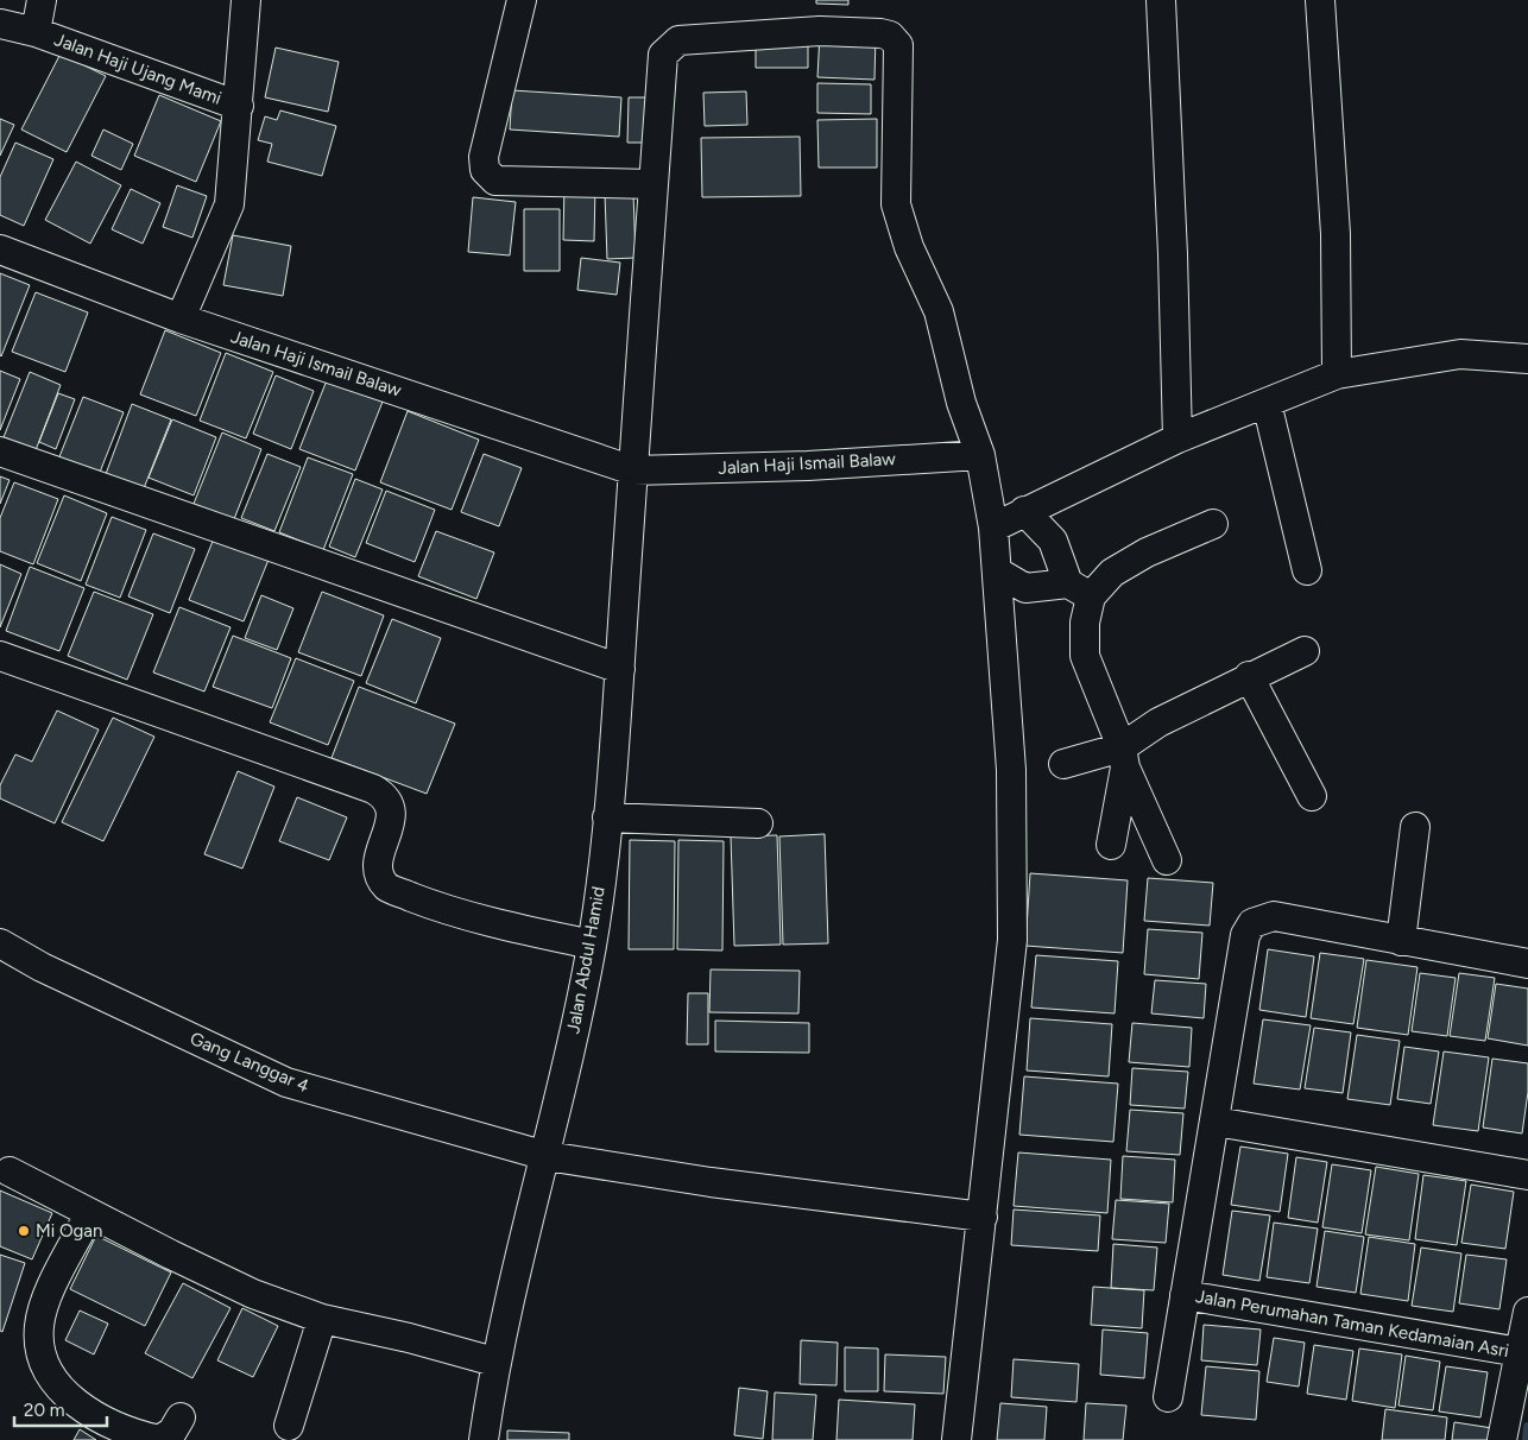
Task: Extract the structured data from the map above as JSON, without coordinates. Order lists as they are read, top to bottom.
{
  "streets": {
    "street": [
      "Jalan Haji Ujang Mami",
      "Jalan Haji Ismail Balaw",
      "Jalan Abdul Hamid",
      "Gang Langgar 4",
      "Jalan Perumahan Taman Kedamaian Asri"
    ]
  },
  "crossings": [
    ["Jalan Haji Ismail Balaw", "Jalan Abdul Hamid"],
    ["Jalan Abdul Hamid", "Gang Langgar 4"]
  ],
  "places": ["Mi Ogan"],
  "scale_bar": "20 m"
}
